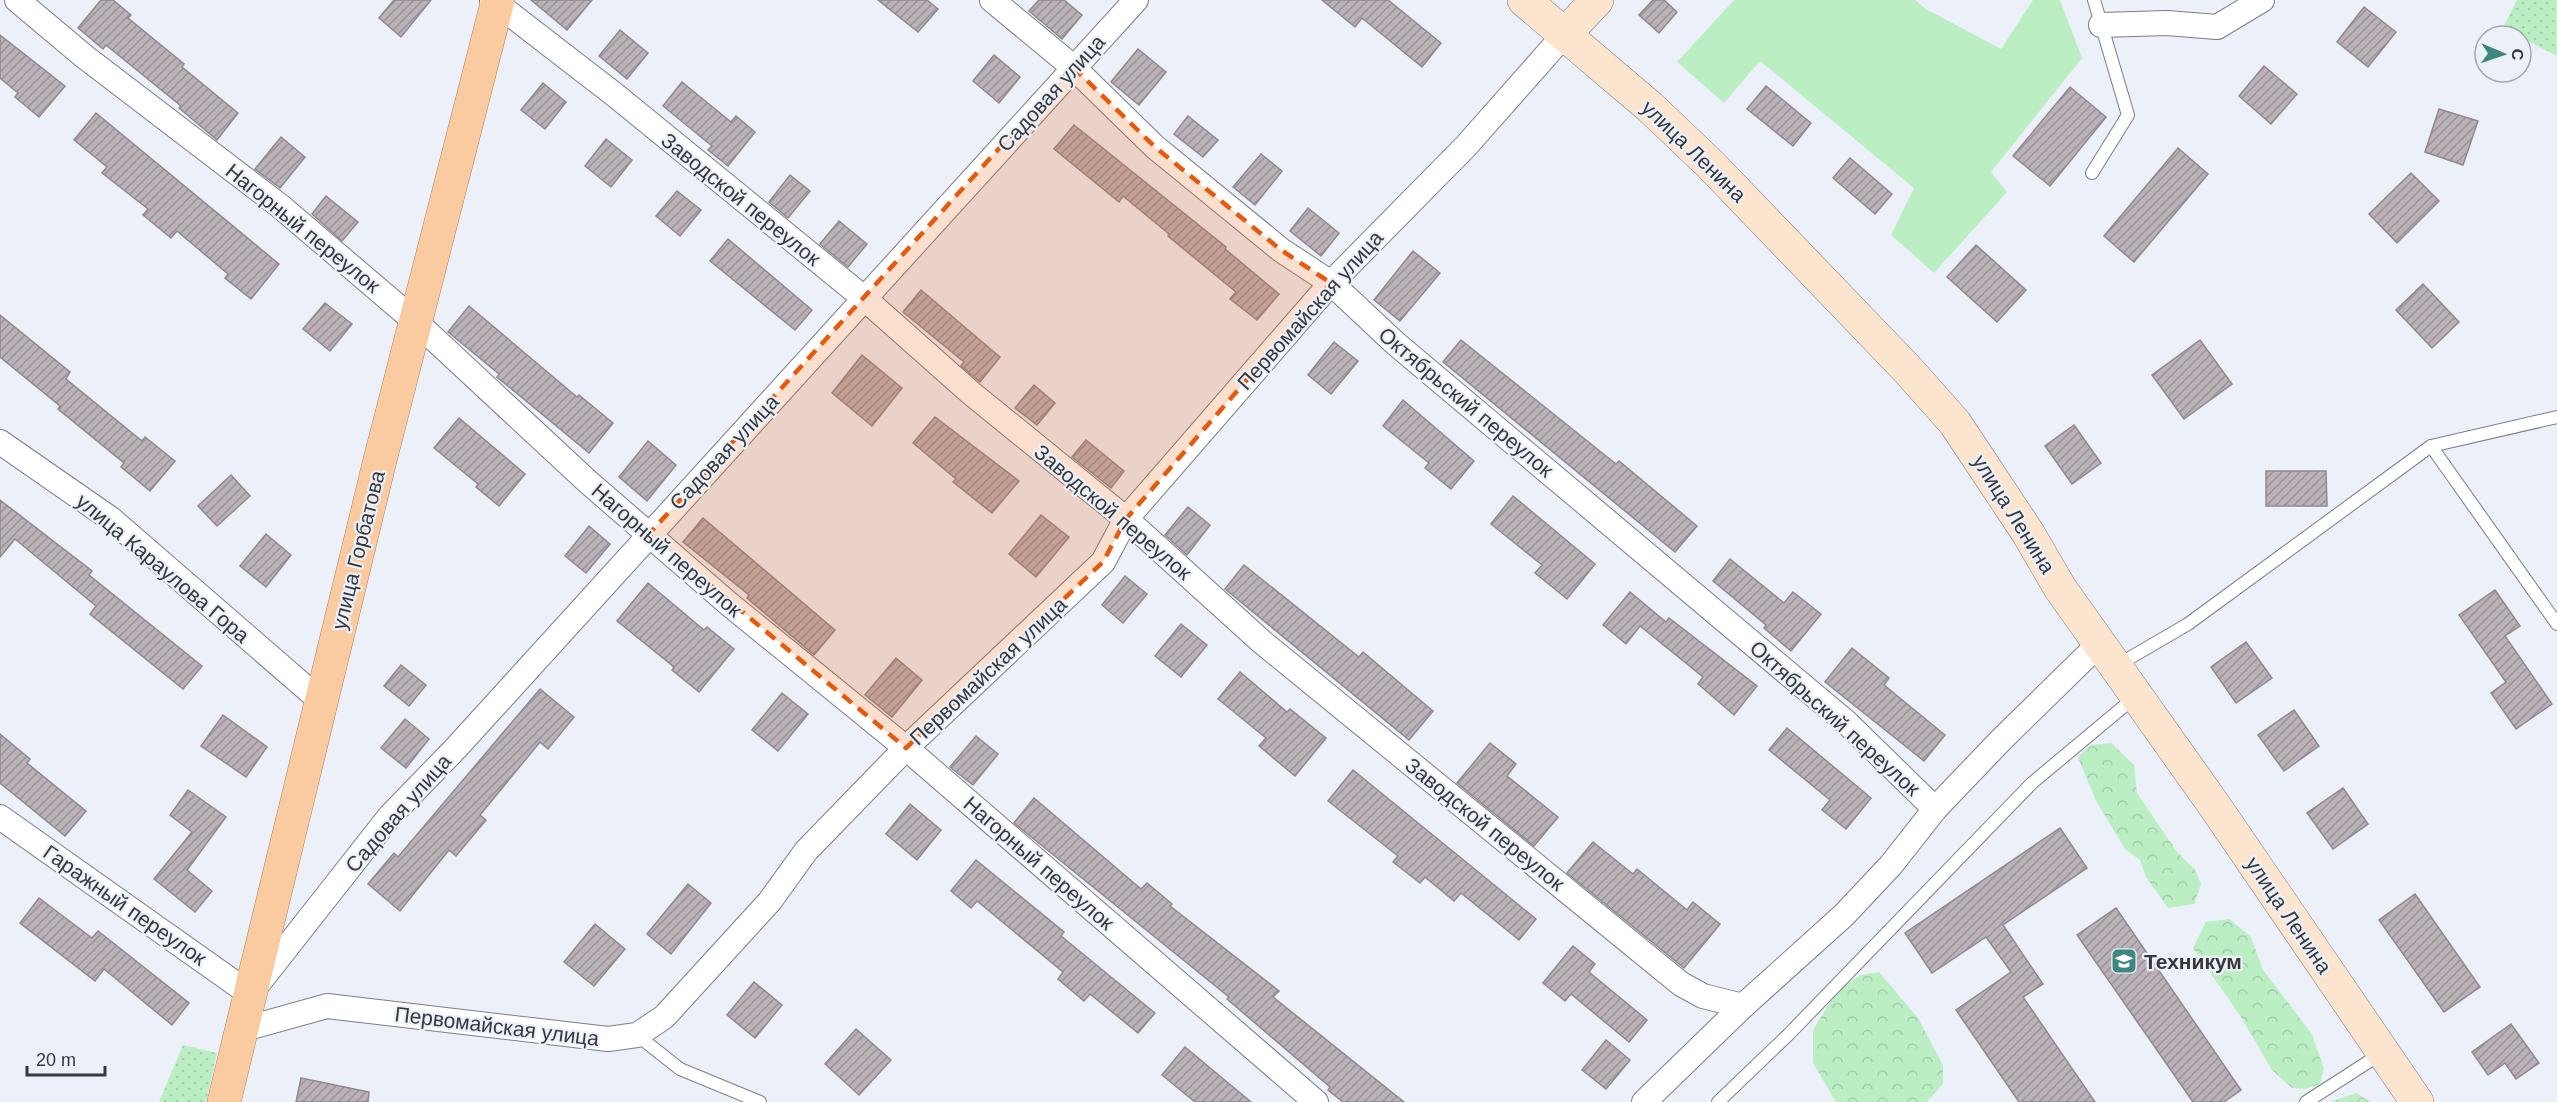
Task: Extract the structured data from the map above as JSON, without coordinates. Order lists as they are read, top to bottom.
{
  "streets": {
    "main road": ["улица Ленина", "Первомайская улица", "улица Горбатова"],
    "street": [
      "Садовая улица",
      "Заводской переулок",
      "Нагорный переулок",
      "Октябрьский переулок",
      "улица Караулова Гора",
      "Гаражный переулок"
    ]
  },
  "crossings": [
    ["Садовая улица", "Заводской переулок"],
    ["Садовая улица", "Нагорный переулок"],
    ["Садовая улица", "Октябрьский переулок"],
    ["Садовая улица", "улица Горбатова"],
    ["Садовая улица", "Гаражный переулок"],
    ["улица Ленина", "Первомайская улица"],
    ["Заводской переулок", "Первомайская улица"],
    ["Заводской переулок", "улица Горбатова"],
    ["Нагорный переулок", "Первомайская улица"],
    ["Нагорный переулок", "улица Горбатова"],
    ["Первомайская улица", "Октябрьский переулок"],
    ["Первомайская улица", "улица Горбатова"],
    ["улица Горбатова", "улица Караулова Гора"],
    ["улица Горбатова", "Гаражный переулок"]
  ],
  "places": {
    "school or university": ["Техникум"]
  },
  "scale_bar": "20 m",
  "north": "right"
}
